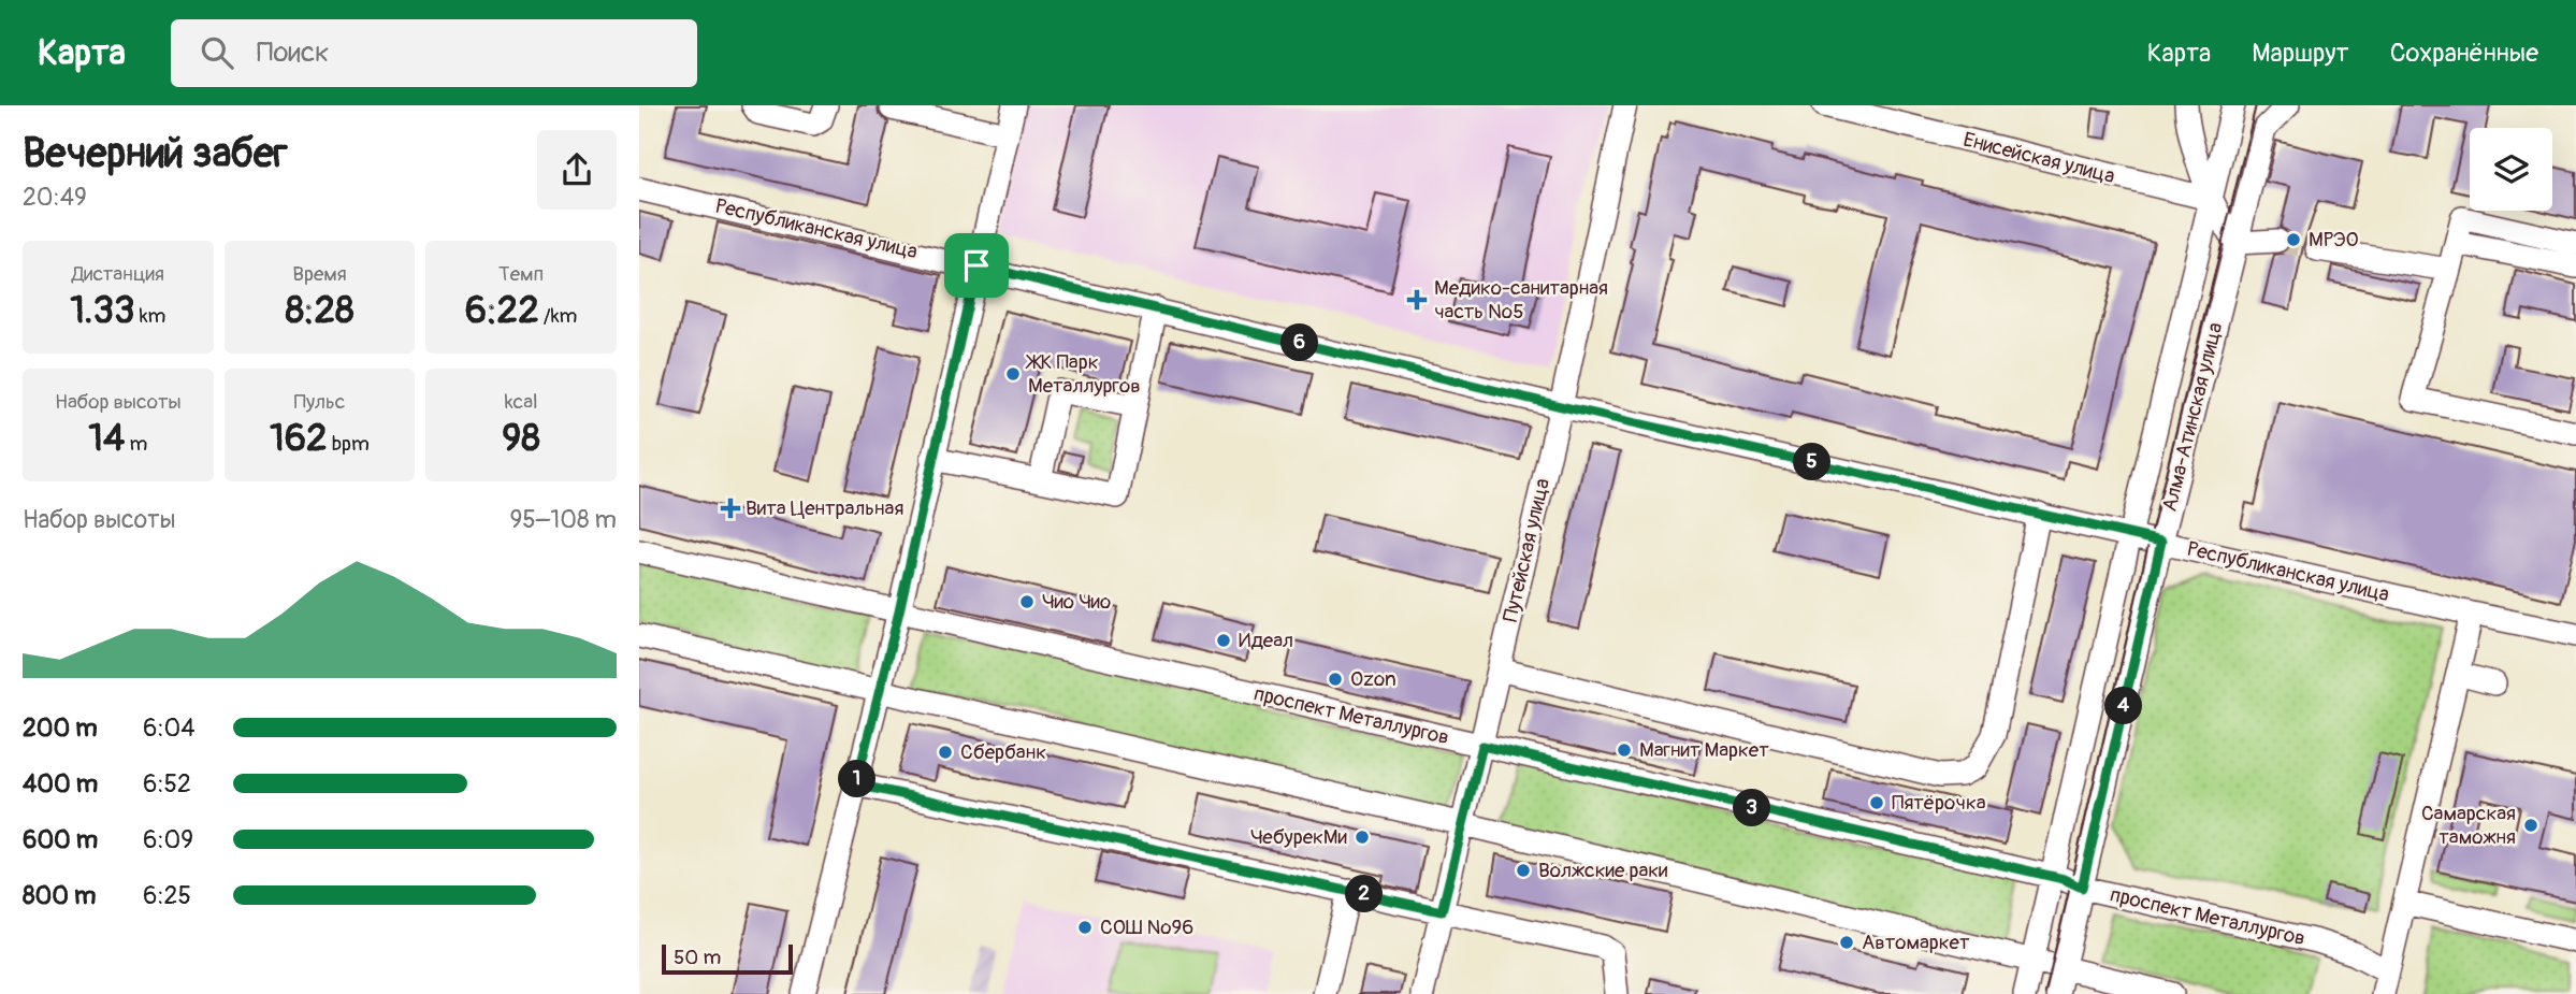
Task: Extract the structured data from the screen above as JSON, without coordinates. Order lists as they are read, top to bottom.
{
  "streets": {
    "street": [
      "Енисейская улица",
      "Республиканская улица",
      "Алма-Атинская улица",
      "Путейская улица",
      "проспект Металлургов"
    ]
  },
  "crossings": [
    ["Енисейская улица", "Алма-Атинская улица"],
    ["Республиканская улица", "Алма-Атинская улица"],
    ["Республиканская улица", "Путейская улица"],
    ["Алма-Атинская улица", "проспект Металлургов"],
    ["Путейская улица", "проспект Металлургов"]
  ],
  "places": {
    "other": [
      "МРЭО",
      "ЖК Парк Металлургов",
      "Чио Чио",
      "Идеал",
      "Ozon",
      "Магнит Маркет",
      "Сбербанк",
      "Пятёрочка",
      "Самарская таможня",
      "ЧебурекМи",
      "Волжские раки",
      "СОШ №96",
      "Автомаркет"
    ],
    "health": ["Медико-санитарная часть №5", "Вита Центральная"]
  },
  "scale_bar": "50 m",
  "page": {
    "header": "Карта",
    "search": "Поиск",
    "nav": ["Карта", "Маршрут", "Сохранённые"],
    "heading": ["Вечерний забег", "20:49"],
    "stats": [
      ["Дистанция", "1.33 km"],
      ["Время", "8:28"],
      ["Темп", "6:22 /km"],
      ["Набор высоты", "14 m"],
      ["Пульс", "162 bpm"],
      ["kcal", "98"]
    ],
    "pins": [
      "6",
      "5",
      "4",
      "1",
      "3",
      "2"
    ],
    "chart": ["Набор высоты", "95–108 m"],
    "list": [
      {
        "name": "200 m",
        "note": "6:04"
      },
      {
        "name": "400 m",
        "note": "6:52"
      },
      {
        "name": "600 m",
        "note": "6:09"
      },
      {
        "name": "800 m",
        "note": "6:25"
      }
    ],
    "scale": "50 m"
  }
}
